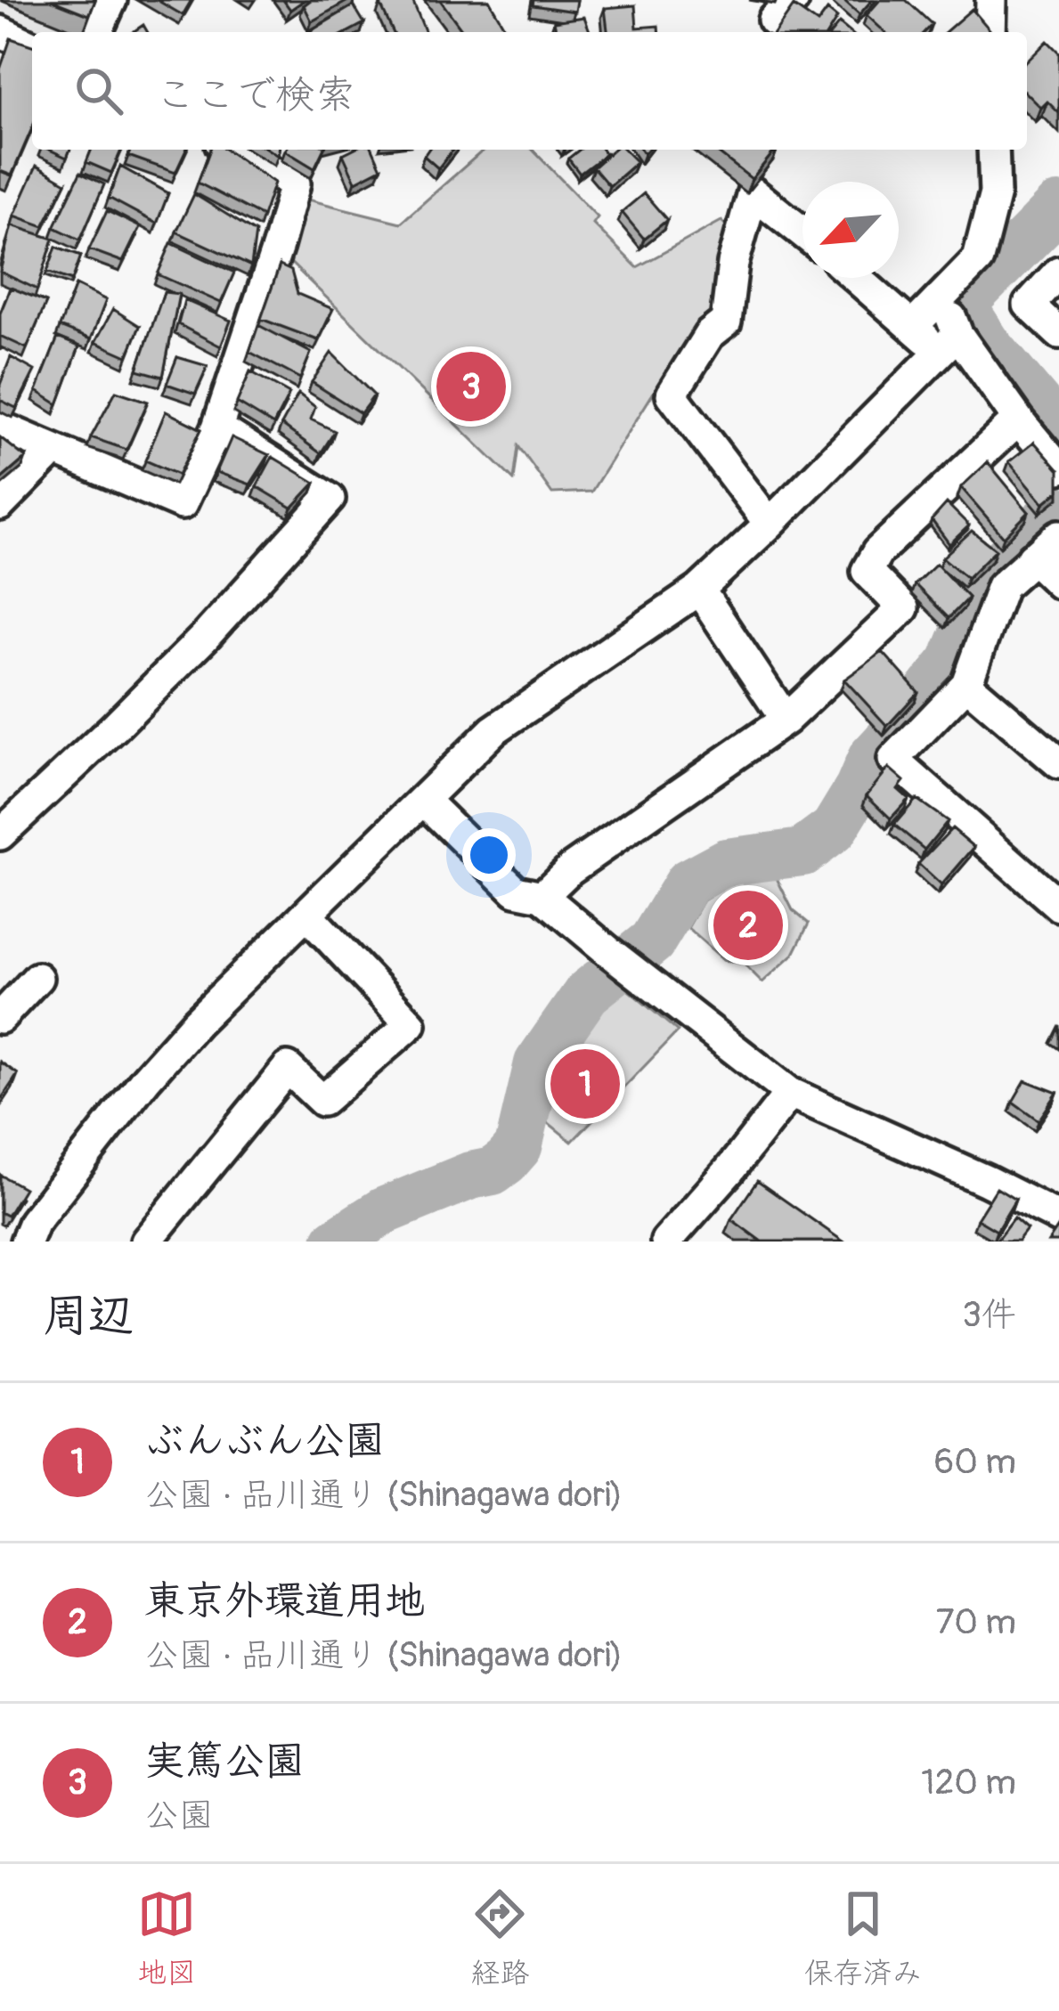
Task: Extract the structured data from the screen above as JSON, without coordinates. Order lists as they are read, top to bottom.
{
  "north": "bottom left",
  "page": {
    "search": "ここで検索",
    "pins": ["3", "2", "1"],
    "heading": ["周辺", "3件"],
    "list": [
      {
        "mark": "1",
        "name": "ぶんぶん公園",
        "note": "公園 · 品川通り (Shinagawa dori)",
        "value": "60 m"
      },
      {
        "mark": "2",
        "name": "東京外環道用地",
        "note": "公園 · 品川通り (Shinagawa dori)",
        "value": "70 m"
      },
      {
        "mark": "3",
        "name": "実篤公園",
        "note": "公園",
        "value": "120 m"
      }
    ],
    "nav": ["地図", "経路", "保存済み"]
  }
}
